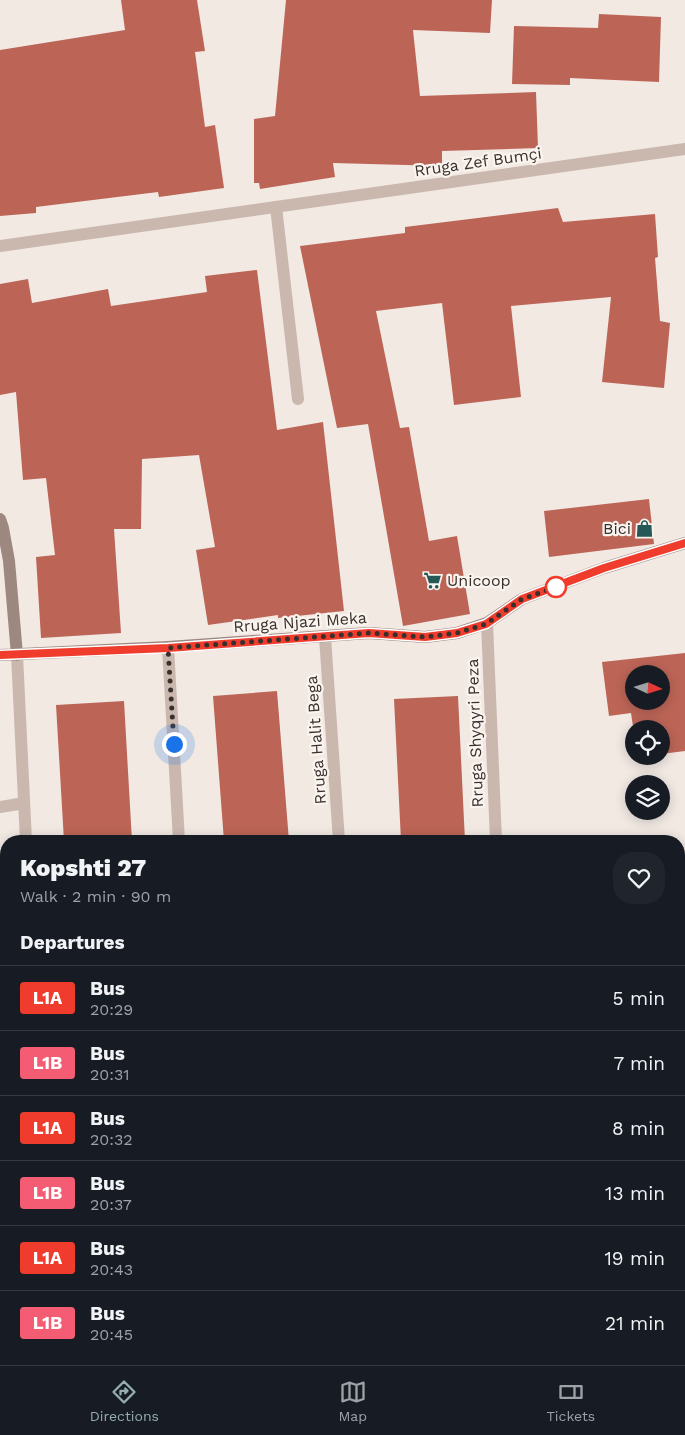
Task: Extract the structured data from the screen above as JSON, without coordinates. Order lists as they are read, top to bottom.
{
  "streets": {
    "main road": ["Rruga Njazi Meka"],
    "street": ["Rruga Zef Bumçi", "Rruga Shyqyri Peza", "Rruga Halit Bega"]
  },
  "crossings": [
    ["Rruga Njazi Meka", "Rruga Shyqyri Peza"],
    ["Rruga Njazi Meka", "Rruga Halit Bega"]
  ],
  "places": {
    "shop": ["Bici"],
    "supermarket": ["Unicoop"]
  },
  "lines": ["bus line L1A"],
  "north": "right",
  "page": {
    "heading": [
      ["Kopshti 27", "Walk · 2 min · 90 m"],
      "Departures"
    ],
    "list": [
      {
        "mark": "L1A",
        "name": "Bus",
        "note": "20:29",
        "value": "5 min"
      },
      {
        "mark": "L1B",
        "name": "Bus",
        "note": "20:31",
        "value": "7 min"
      },
      {
        "mark": "L1A",
        "name": "Bus",
        "note": "20:32",
        "value": "8 min"
      },
      {
        "mark": "L1B",
        "name": "Bus",
        "note": "20:37",
        "value": "13 min"
      },
      {
        "mark": "L1A",
        "name": "Bus",
        "note": "20:43",
        "value": "19 min"
      },
      {
        "mark": "L1B",
        "name": "Bus",
        "note": "20:45",
        "value": "21 min"
      }
    ],
    "tabs": ["Directions", "Map", "Tickets"]
  }
}
